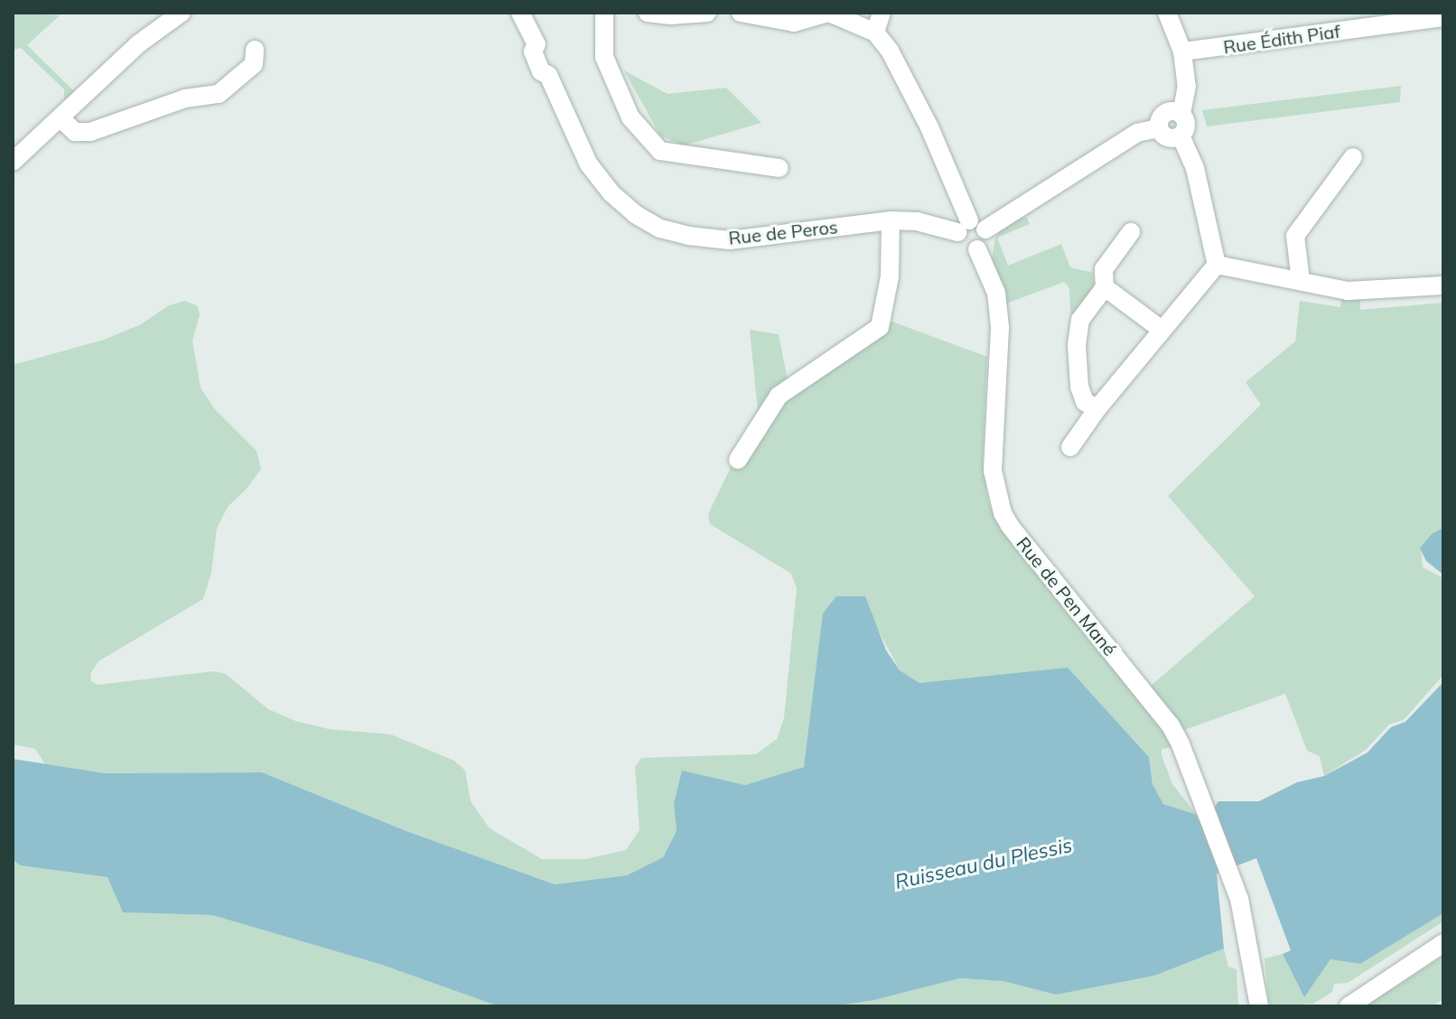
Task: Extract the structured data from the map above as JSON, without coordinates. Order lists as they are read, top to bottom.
{
  "streets": {
    "street": ["Rue Édith Piaf", "Rue de Peros", "Rue de Pen Mané"]
  },
  "water": ["Ruisseau du Plessis"]
}
